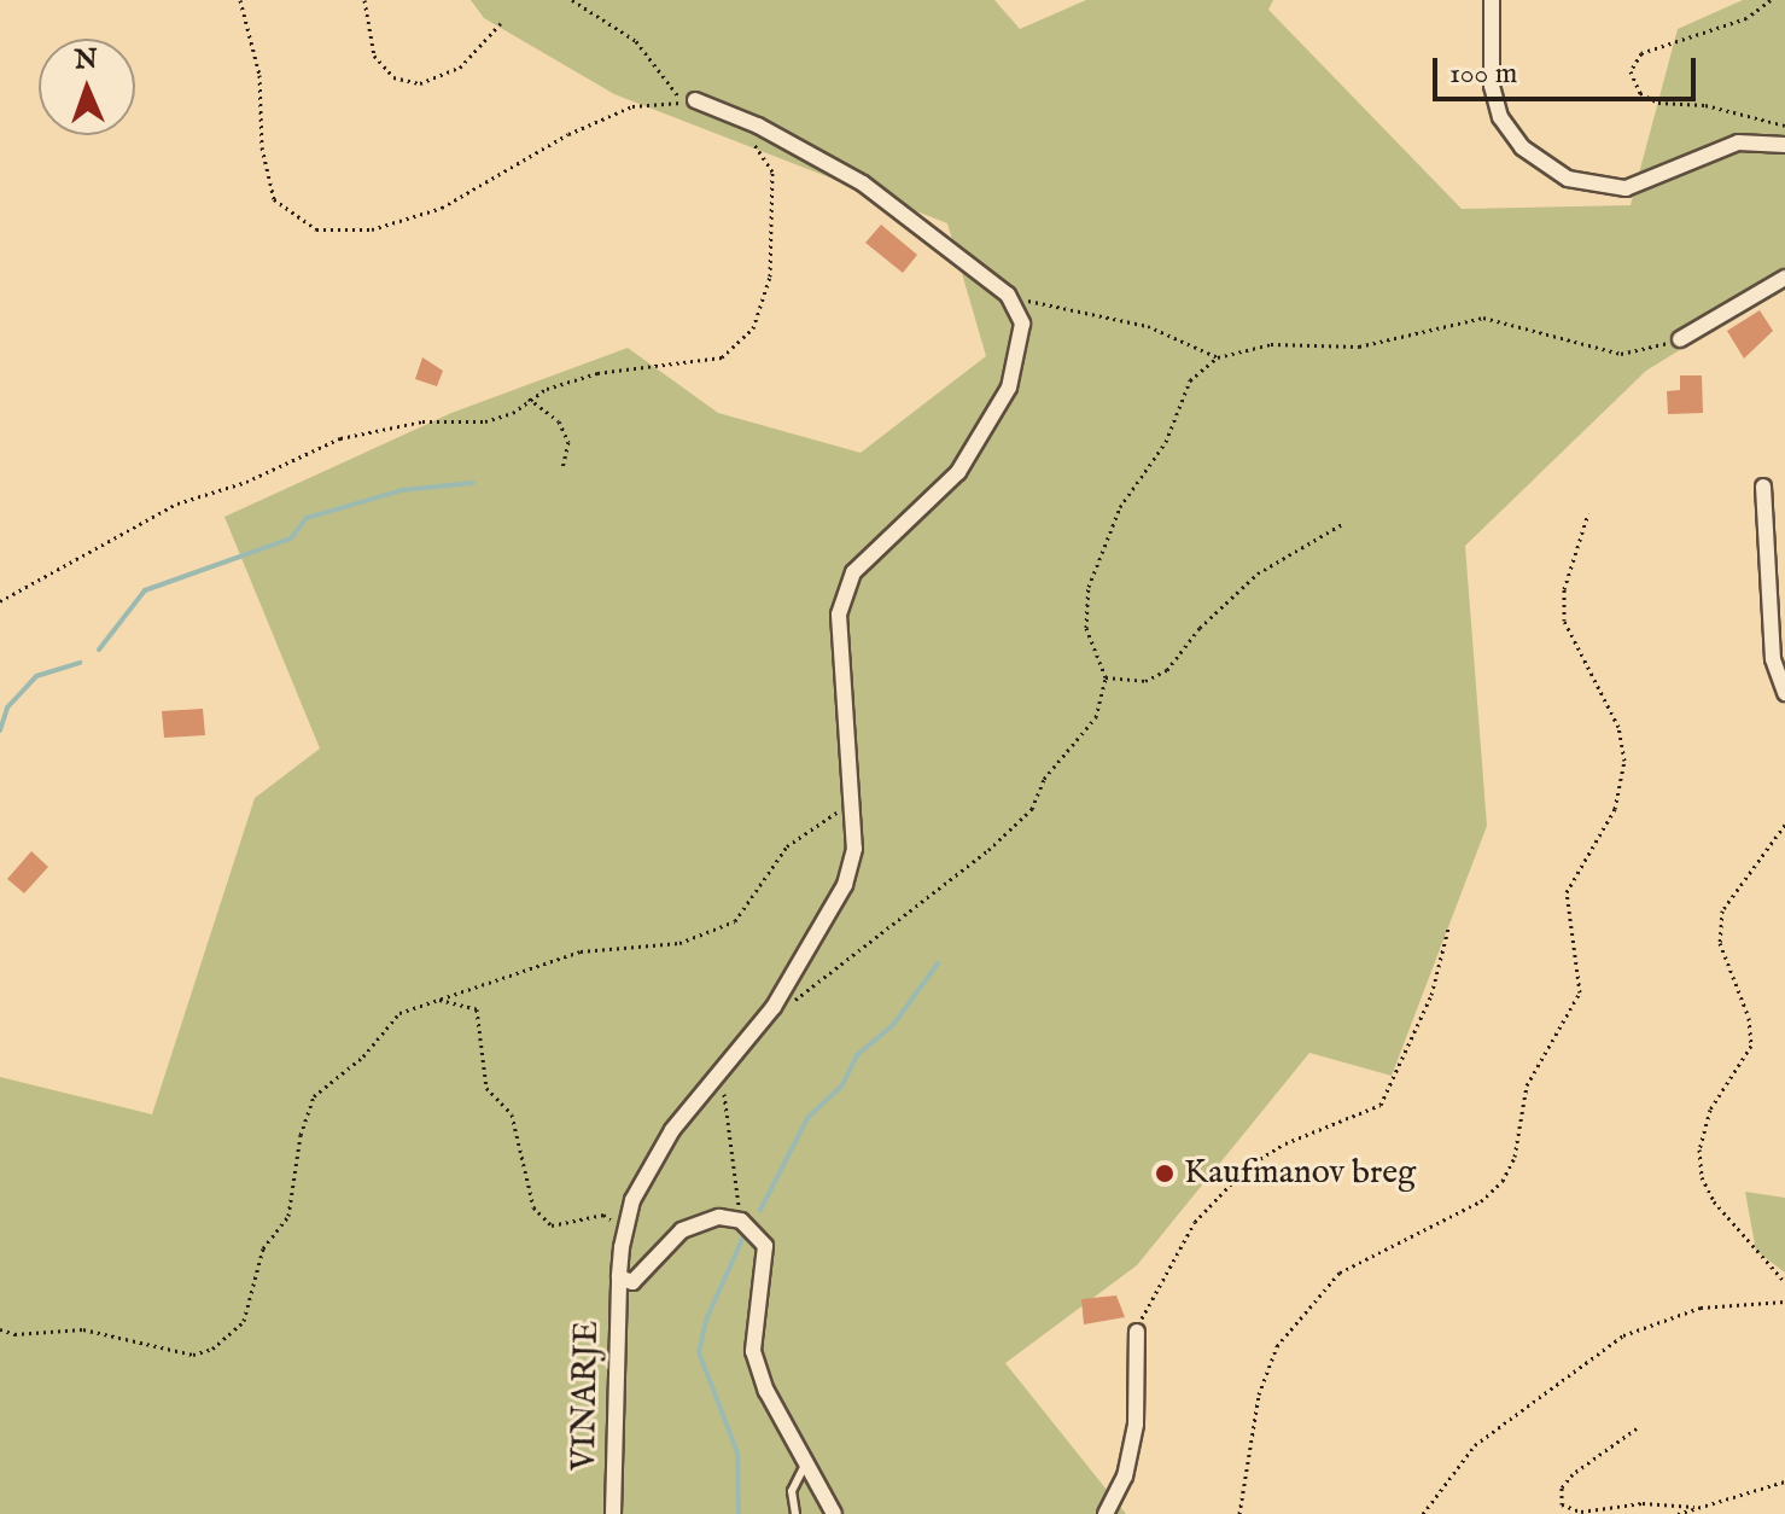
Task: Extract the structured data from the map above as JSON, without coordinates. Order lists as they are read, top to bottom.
{
  "streets": {
    "street": ["VINARJE"]
  },
  "places": ["Kaufmanov breg"],
  "scale_bar": "100 m",
  "north": "top"
}
